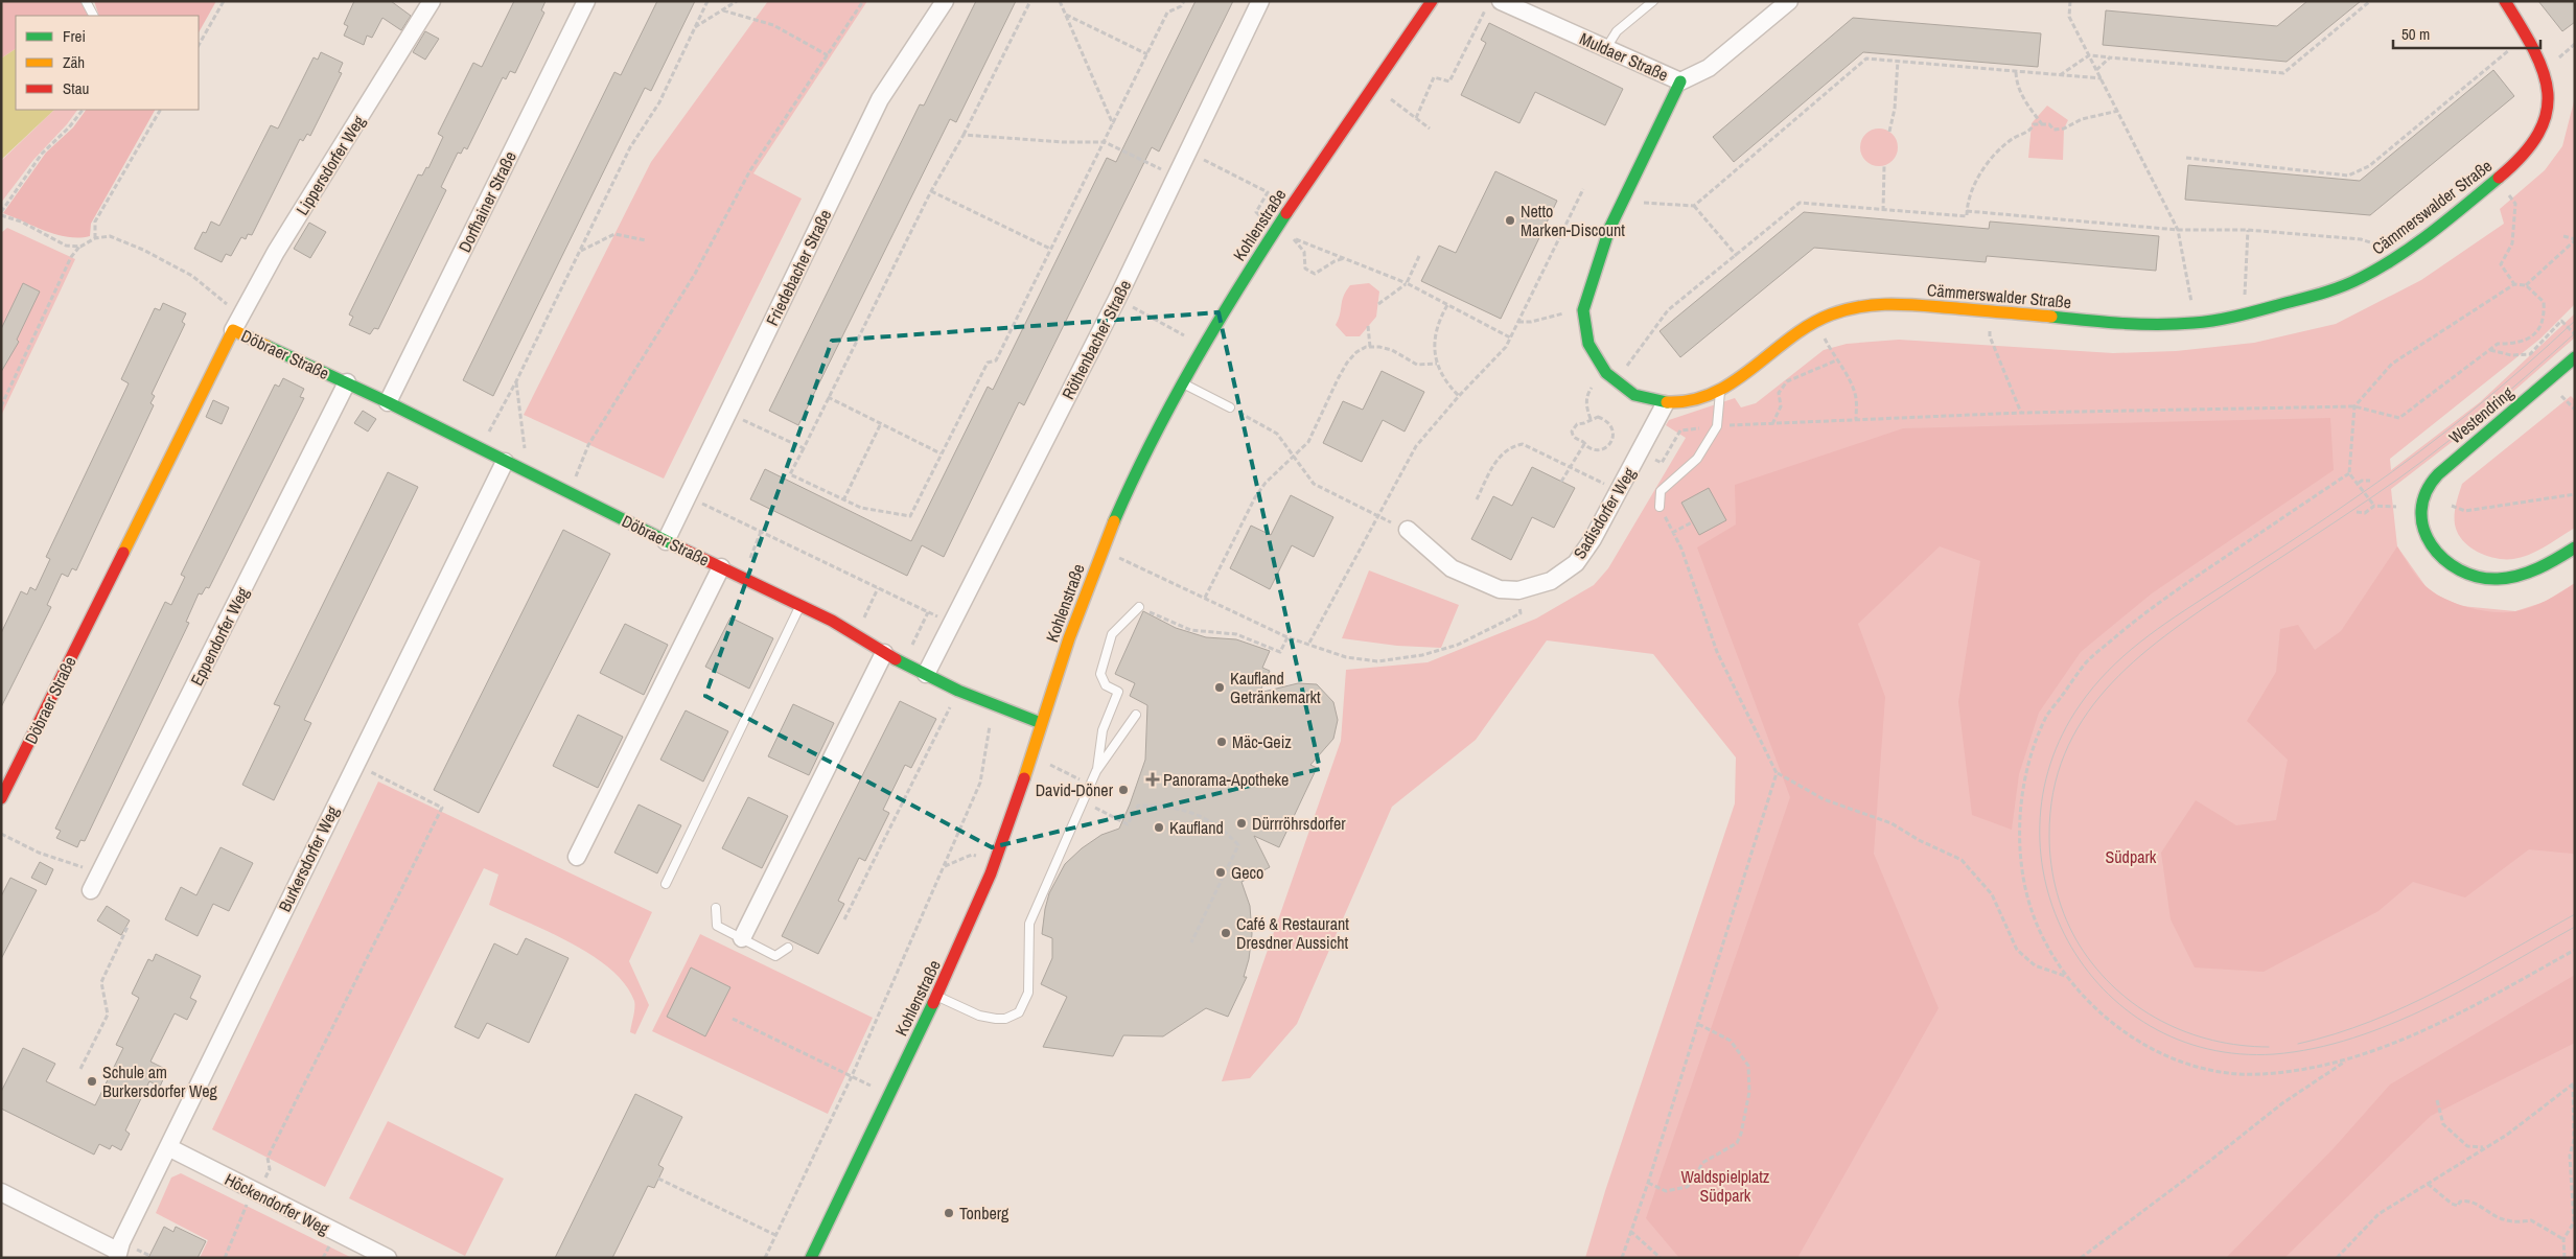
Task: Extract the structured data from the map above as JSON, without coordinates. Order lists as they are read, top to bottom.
{
  "streets": {
    "street": [
      "Muldaer Straße",
      "Lippersdorfer Weg",
      "Dorfhainer Straße",
      "Cämmerswalder Straße",
      "Kohlenstraße",
      "Friedebacher Straße",
      "Röthenbacher Straße",
      "Döbraer Straße",
      "Westendring",
      "Sadisdorfer Weg",
      "Eppendorfer Weg",
      "Burkersdorfer Weg",
      "Höckendorfer Weg"
    ]
  },
  "crossings": [
    ["Muldaer Straße", "Cämmerswalder Straße"],
    ["Lippersdorfer Weg", "Döbraer Straße"],
    ["Dorfhainer Straße", "Döbraer Straße"],
    ["Cämmerswalder Straße", "Sadisdorfer Weg"],
    ["Kohlenstraße", "Döbraer Straße"],
    ["Friedebacher Straße", "Döbraer Straße"],
    ["Röthenbacher Straße", "Döbraer Straße"],
    ["Döbraer Straße", "Eppendorfer Weg"],
    ["Döbraer Straße", "Burkersdorfer Weg"],
    ["Burkersdorfer Weg", "Höckendorfer Weg"]
  ],
  "parks": ["Südpark", "Waldspielplatz Südpark"],
  "places": {
    "other": [
      "Netto Marken-Discount",
      "Kaufland Getränkemarkt",
      "Mäc-Geiz",
      "David-Döner",
      "Dürrröhrsdorfer",
      "Kaufland",
      "Geco",
      "Café & Restaurant Dresdner Aussicht",
      "Schule am Burkersdorfer Weg",
      "Tonberg"
    ],
    "health": ["Panorama-Apotheke"]
  },
  "legend": ["Frei", "Zäh", "Stau"],
  "scale_bar": "50 m"
}
